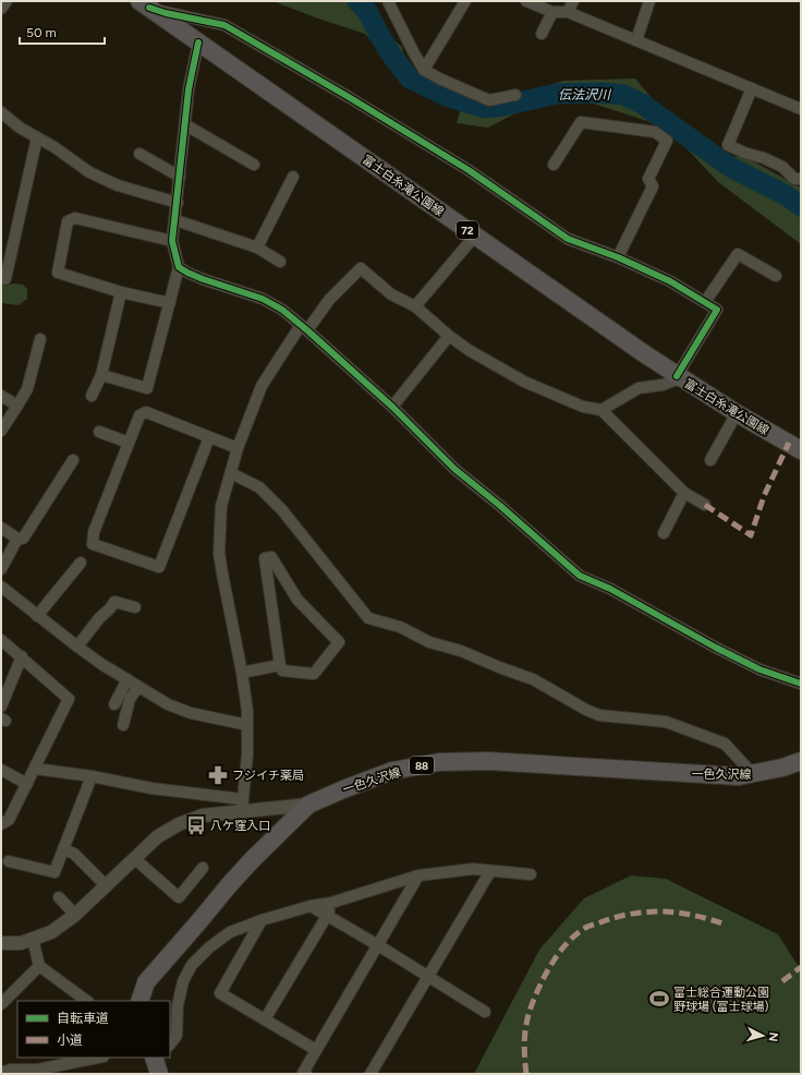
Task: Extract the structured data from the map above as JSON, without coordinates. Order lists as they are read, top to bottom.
{
  "streets": {
    "main road": [
      "富士白糸滝公園線",
      "72",
      "88",
      "一色久沢線"
    ]
  },
  "water": ["伝法沢川"],
  "places": {
    "pharmacy": ["フジイチ薬局"],
    "bus stop": ["八ケ窪入口"],
    "sports": ["富士総合運動公園 野球場 (富士球場)"]
  },
  "legend": ["自転車道", "小道"],
  "scale_bar": "50 m",
  "north": "right"
}
